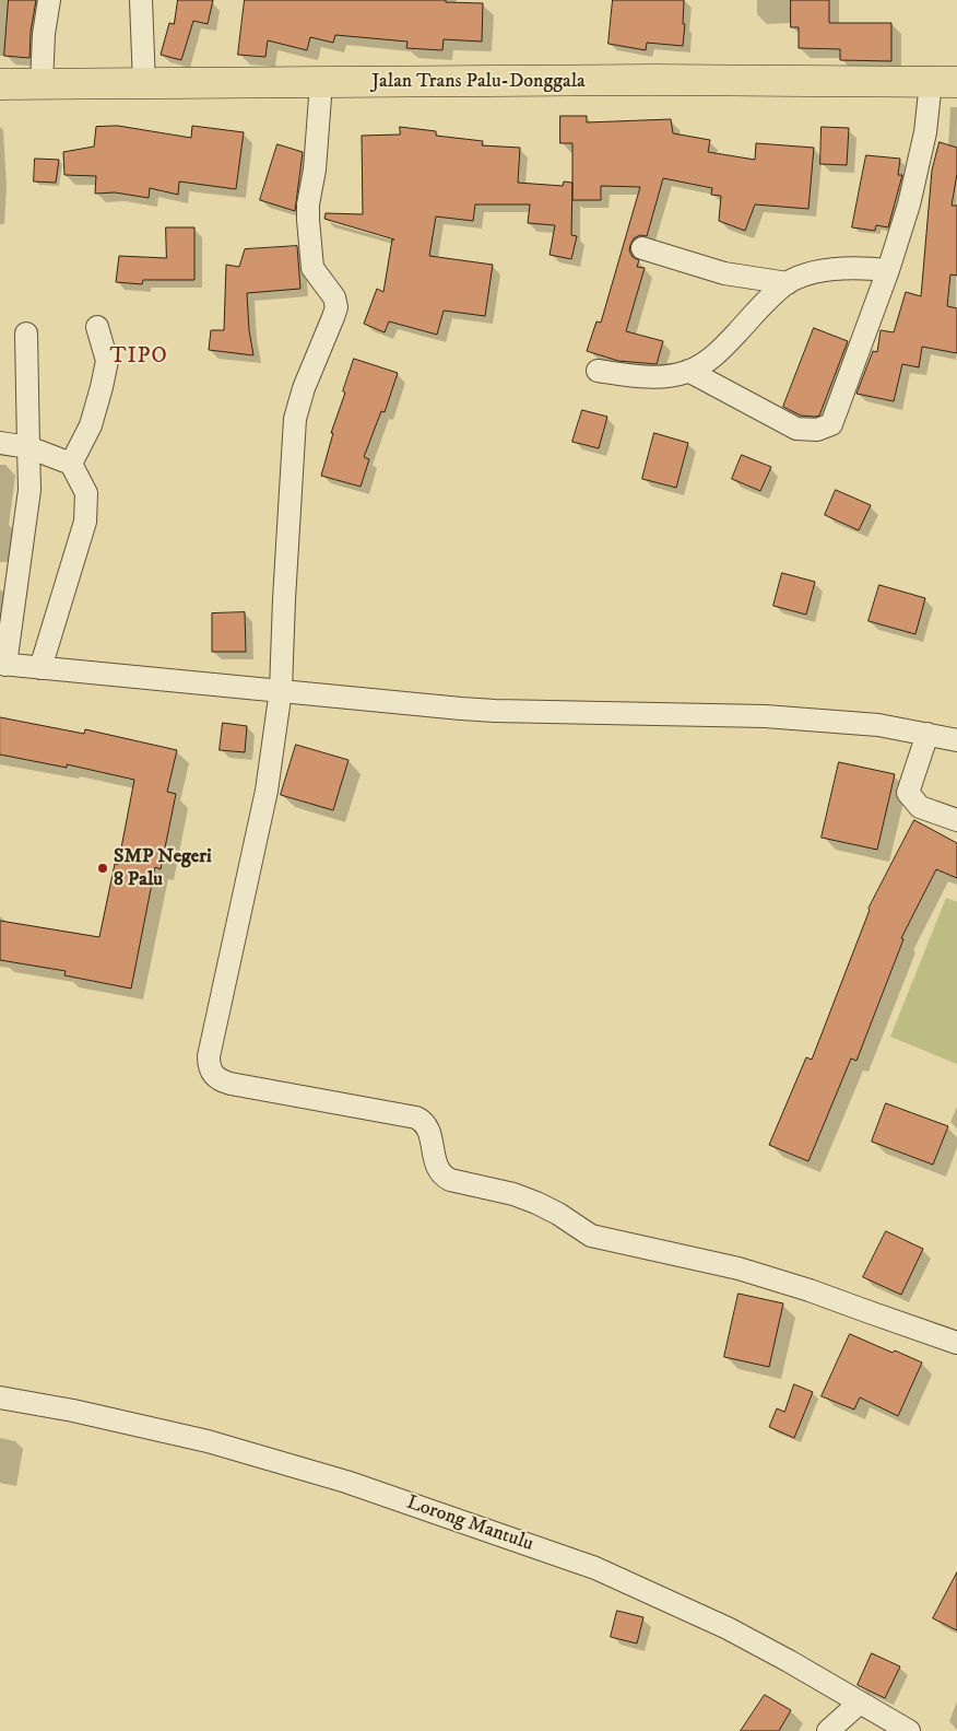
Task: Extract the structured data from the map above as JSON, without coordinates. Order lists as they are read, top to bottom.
{
  "streets": {
    "highway": ["Jalan Trans Palu-Donggala"],
    "street": ["Lorong Mantulu"]
  },
  "districts": ["TIPO"],
  "places": ["SMP Negeri 8 Palu"]
}
